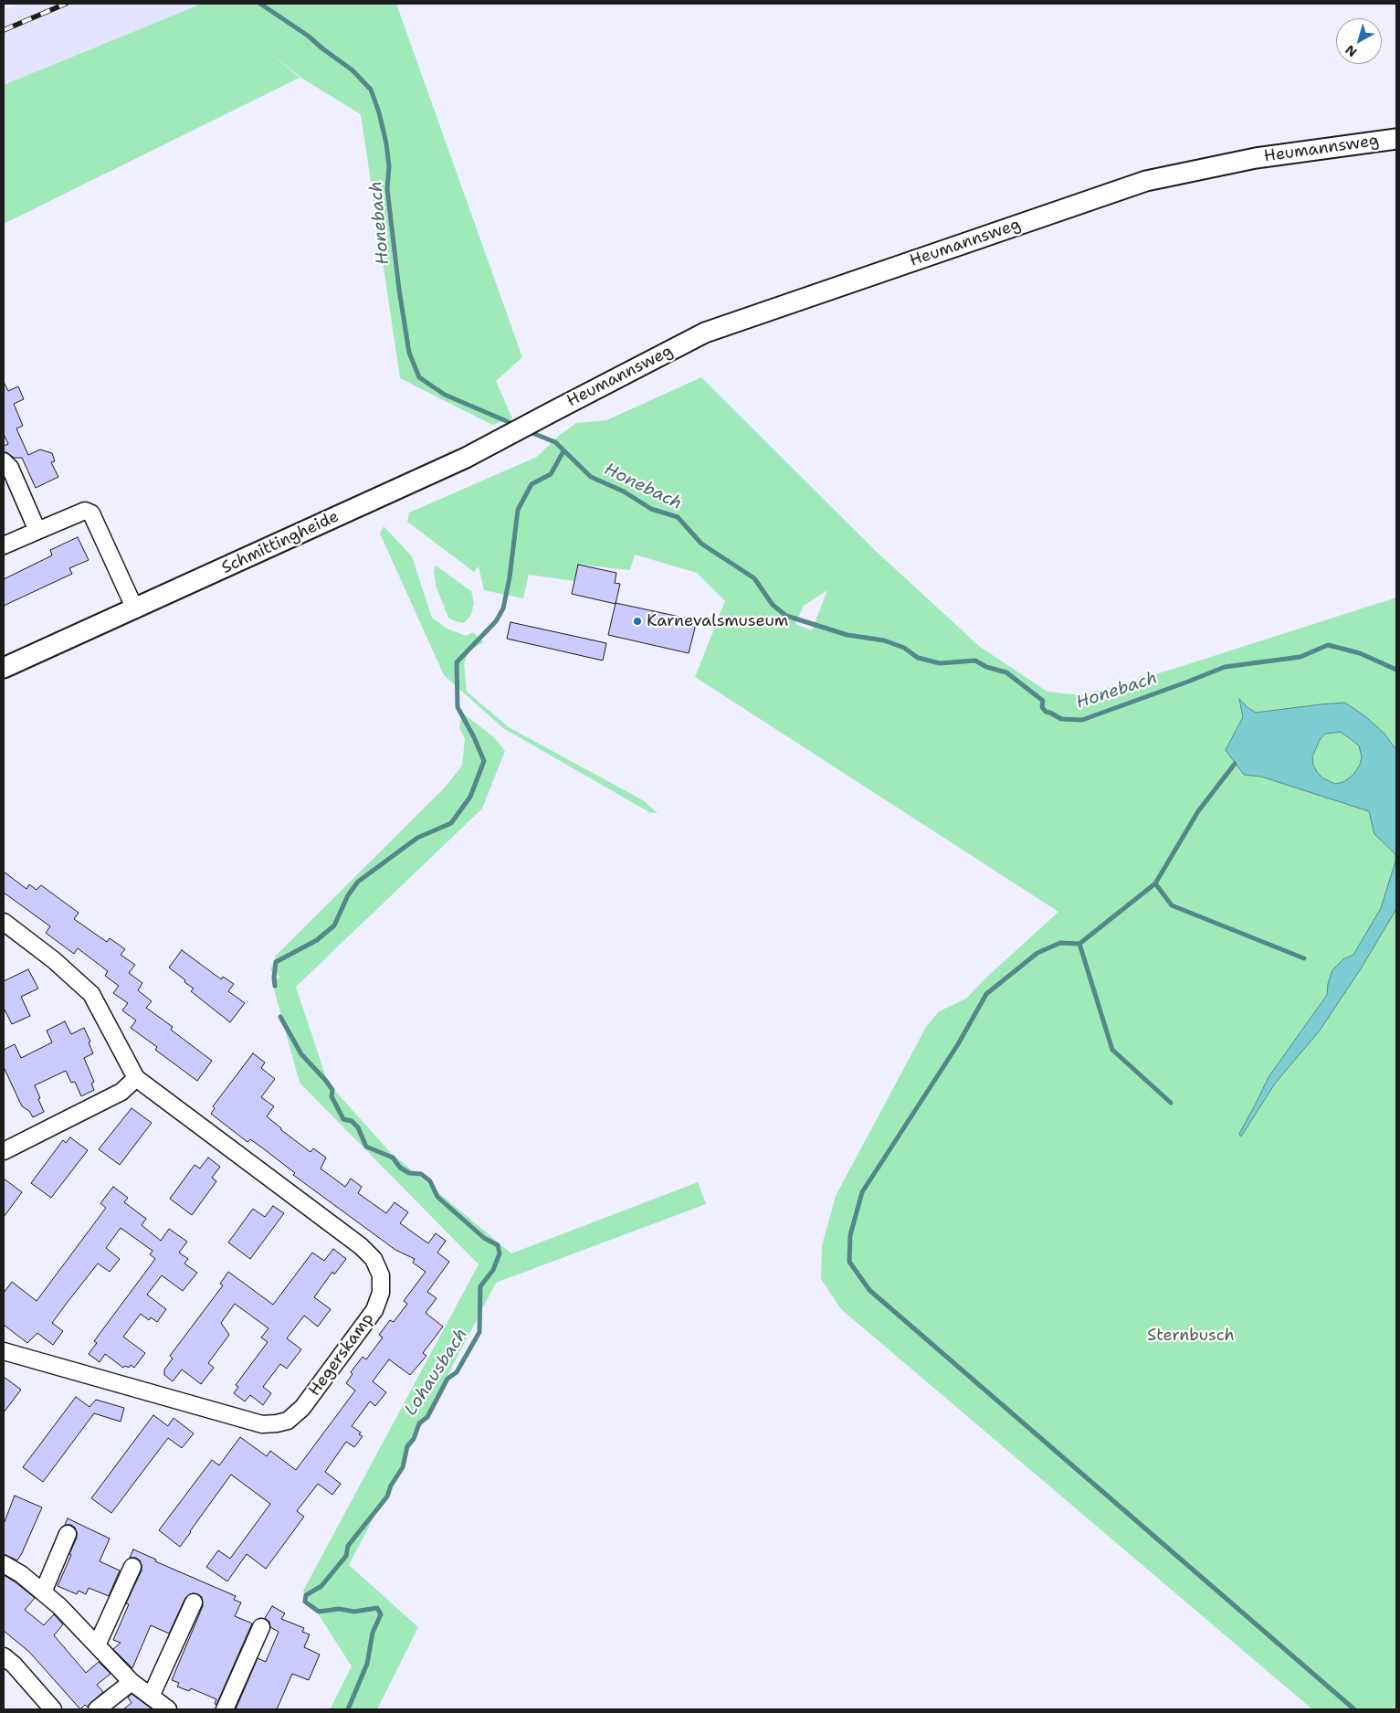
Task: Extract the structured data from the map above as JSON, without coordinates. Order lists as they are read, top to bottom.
{
  "streets": {
    "street": ["Heumannsweg", "Schmittingheide", "Hegerskamp"]
  },
  "crossings": [
    ["Heumannsweg", "Schmittingheide"]
  ],
  "water": ["Honebach", "Lohausbach"],
  "parks": ["Sternbusch"],
  "places": ["Karnevalsmuseum"],
  "north": "bottom left"
}
